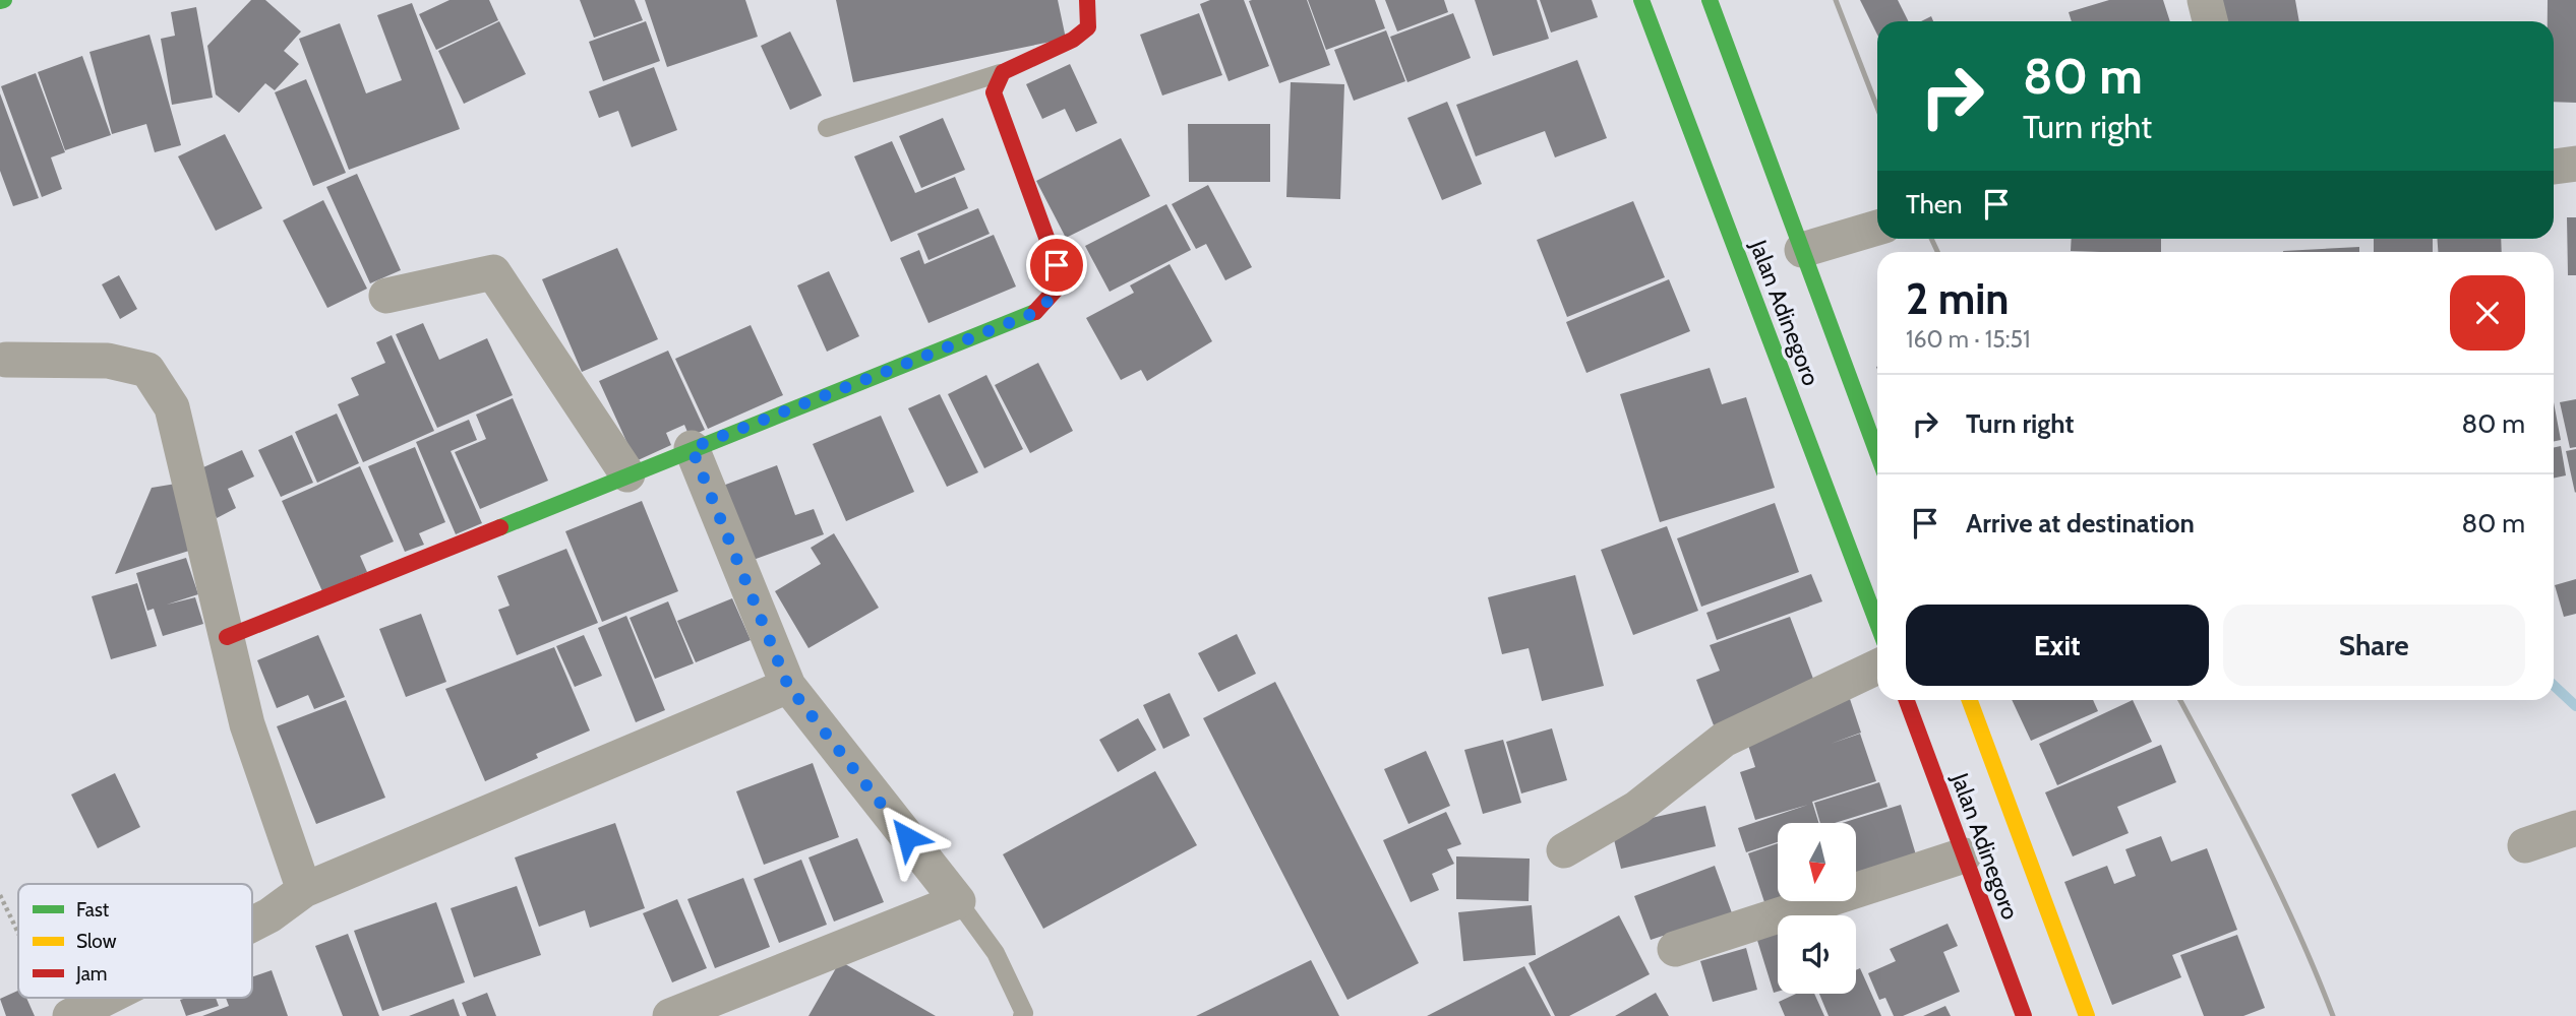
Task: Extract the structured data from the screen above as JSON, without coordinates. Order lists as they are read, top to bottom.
{
  "streets": {
    "main road": ["Jalan Adinegoro"]
  },
  "legend": ["Fast", "Slow", "Jam"],
  "north": "bottom",
  "page": {
    "turn": ["80 m", "Turn right"],
    "then": "Then",
    "heading": ["2 min", "160 m · 15:51"],
    "list": [
      {
        "name": "Turn right",
        "value": "80 m"
      },
      {
        "name": "Arrive at destination",
        "value": "80 m"
      }
    ],
    "buttons": ["Exit", "Share"]
  }
}
